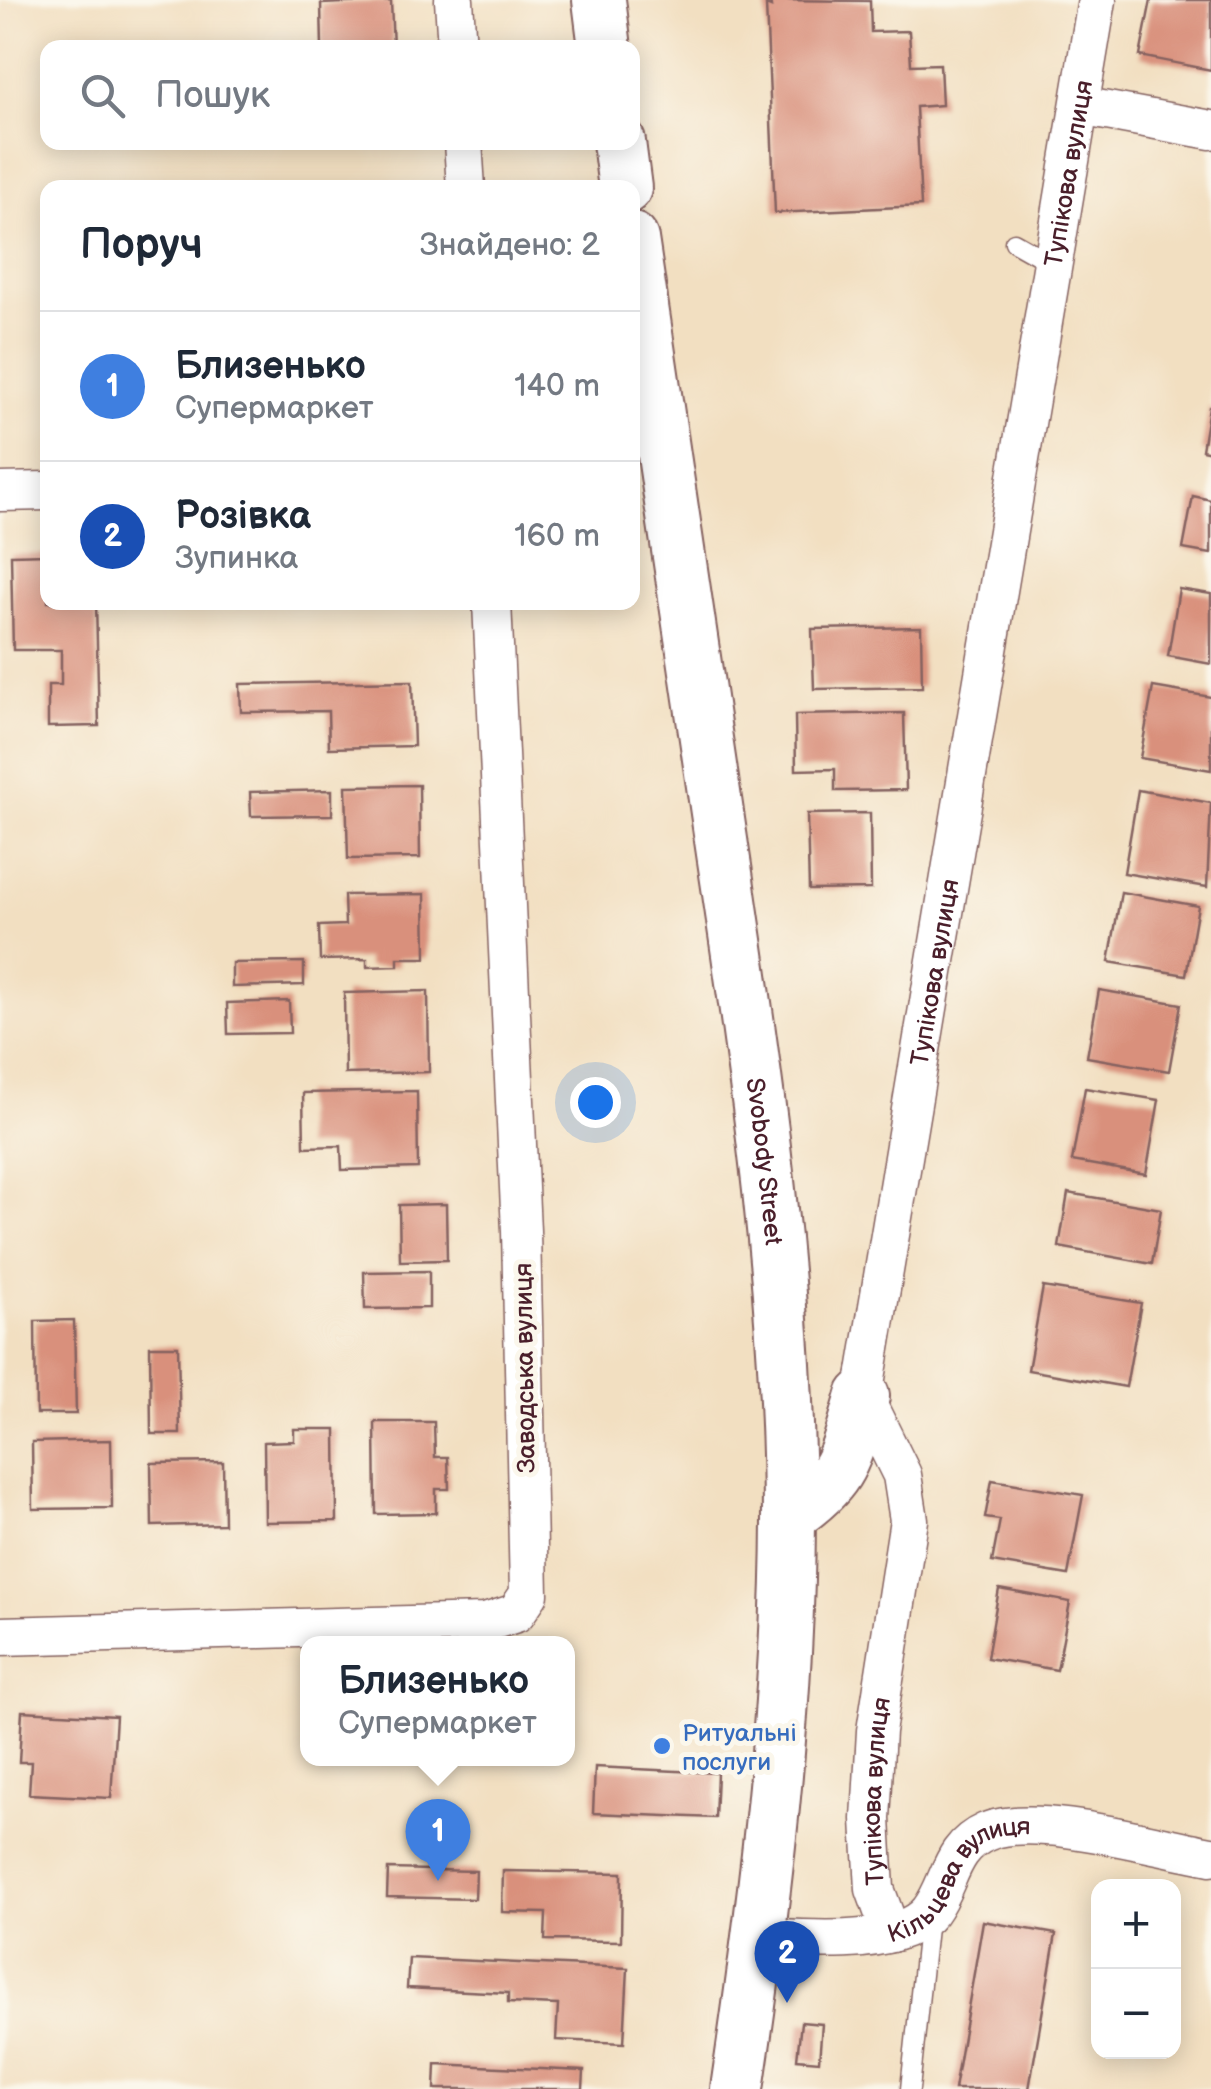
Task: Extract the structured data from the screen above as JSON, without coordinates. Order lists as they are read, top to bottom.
{
  "streets": {
    "main road": ["Svobody Street"],
    "street": ["Тупікова вулиця", "Заводська вулиця", "Кільцева вулиця"]
  },
  "crossings": [
    ["Тупікова вулиця", "Кільцева вулиця"],
    ["Svobody Street", "Кільцева вулиця"]
  ],
  "places": ["Ритуальні послуги"],
  "page": {
    "search": "Пошук",
    "heading": ["Поруч", "Знайдено: 2"],
    "list": [
      {
        "mark": "1",
        "name": "Близенько",
        "note": "Супермаркет",
        "value": "140 m"
      },
      {
        "mark": "2",
        "name": "Розівка",
        "note": "Зупинка",
        "value": "160 m"
      }
    ],
    "popup": ["Близенько", "Супермаркет"],
    "pins": ["1", "2"],
    "map_buttons": ["+", "−"]
  }
}
